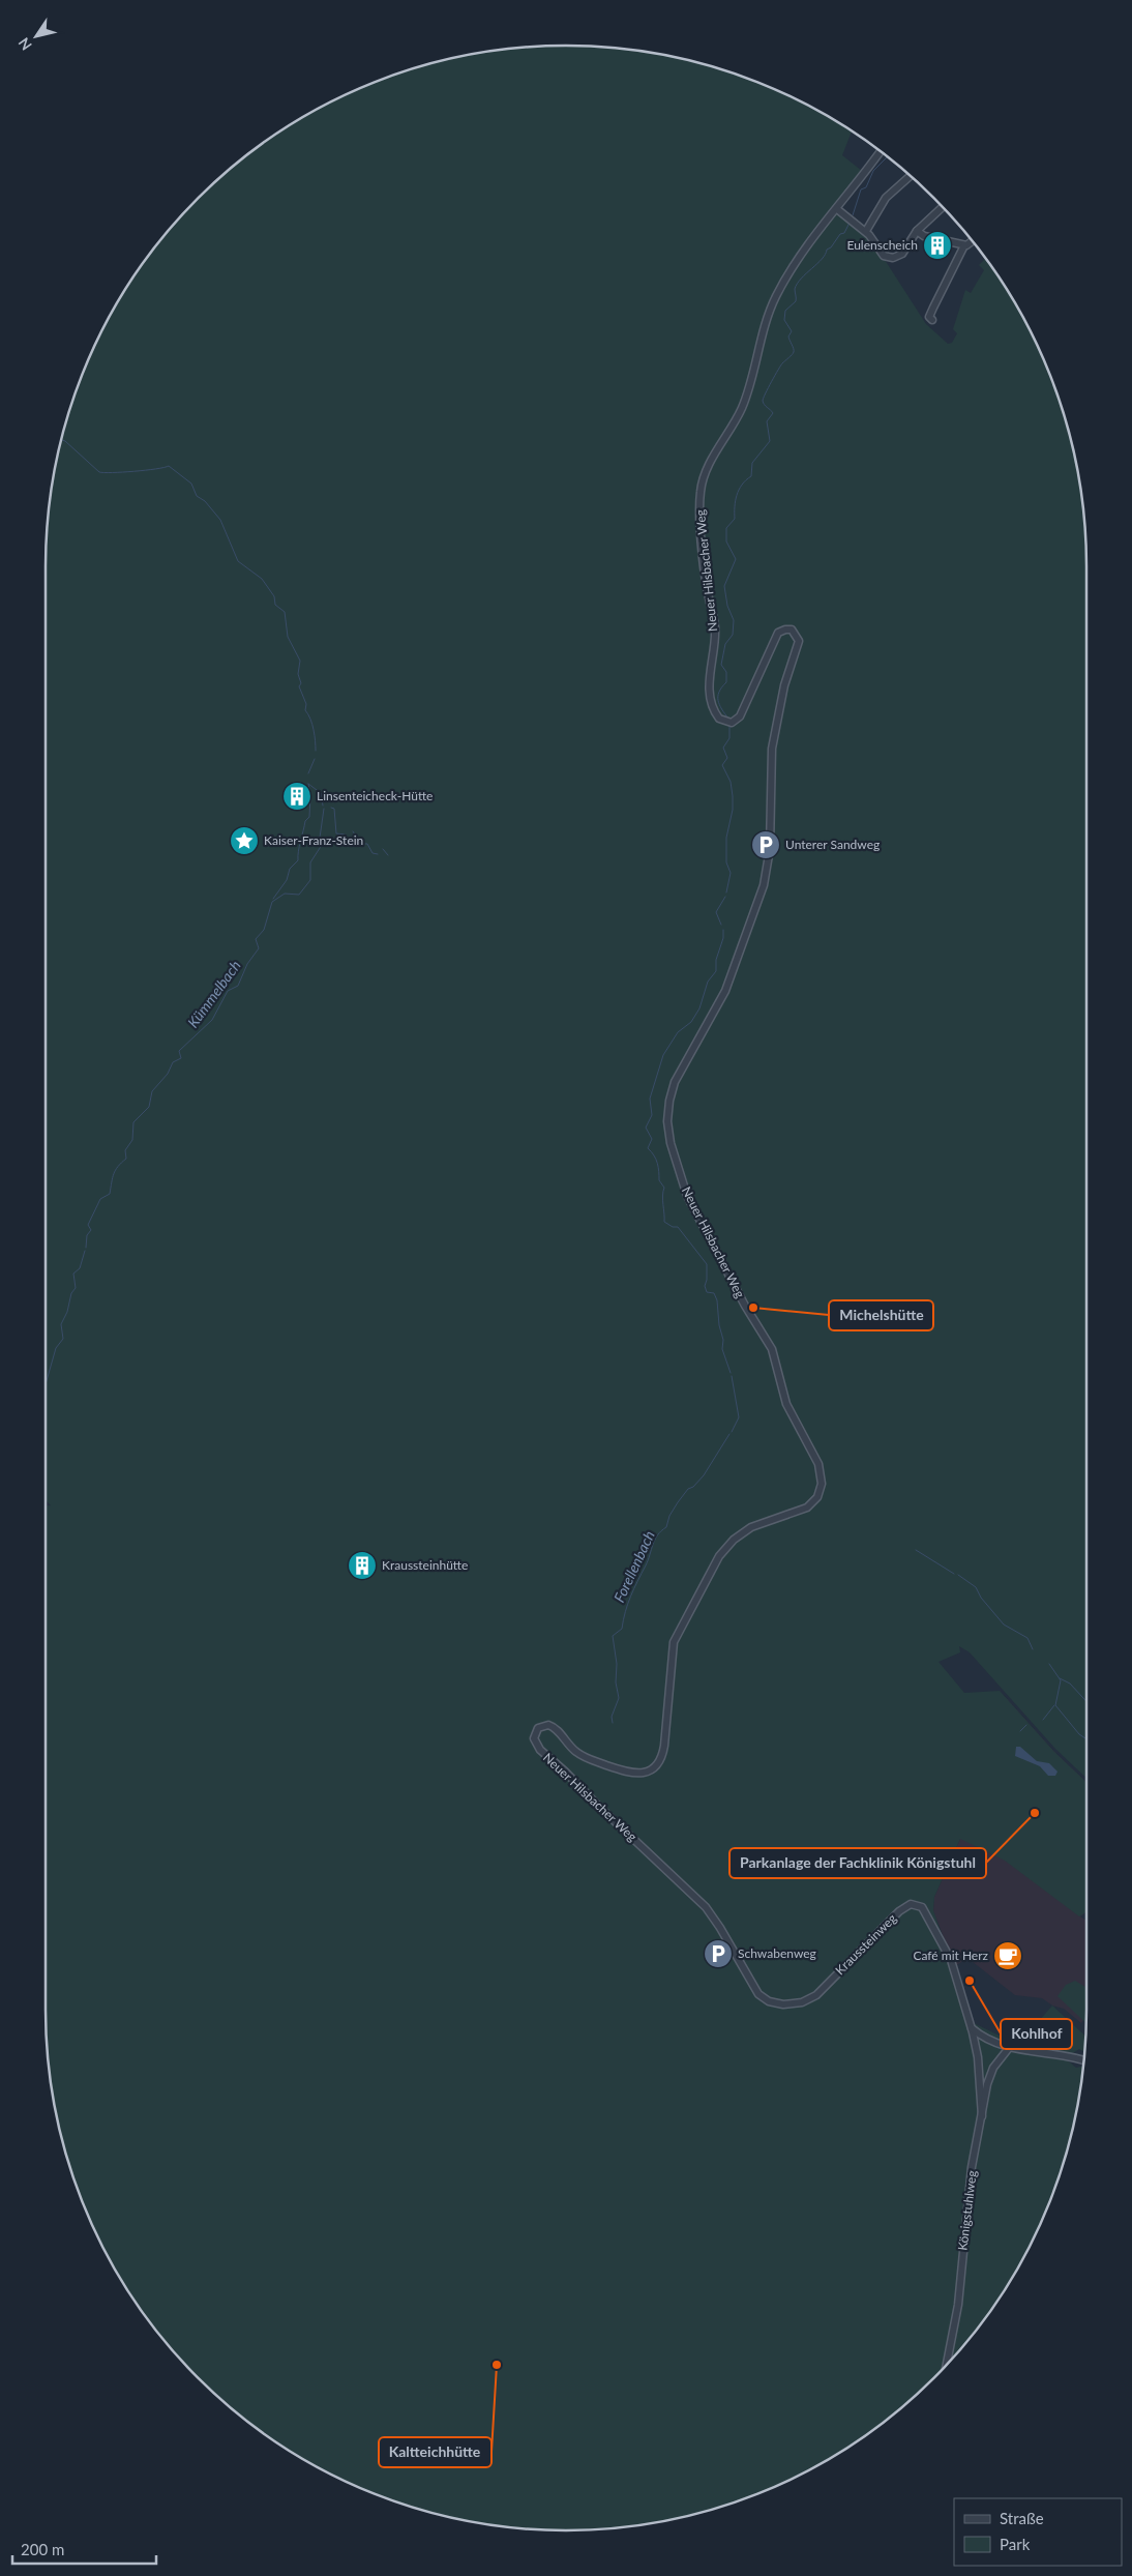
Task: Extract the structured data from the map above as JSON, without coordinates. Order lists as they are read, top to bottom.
{
  "streets": {
    "street": ["Neuer Hilsbacher Weg", "Kraussteinweg", "Königstuhlweg"]
  },
  "crossings": [
    ["Neuer Hilsbacher Weg", "Kraussteinweg"],
    ["Kraussteinweg", "Königstuhlweg"]
  ],
  "water": ["Kümmelbach", "Forellenbach"],
  "places": {
    "building": ["Eulenscheich", "Linsenteicheck-Hütte", "Kraussteinhütte"],
    "place": ["Kaiser-Franz-Stein"],
    "parking": ["Unterer Sandweg", "Schwabenweg"],
    "other": [
      "Michelshütte",
      "Parkanlage der Fachklinik Königstuhl",
      "Kohlhof",
      "Kaltteichhütte"
    ],
    "cafe": ["Café mit Herz"]
  },
  "legend": ["Straße", "Park"],
  "scale_bar": "200 m",
  "north": "bottom left"
}
